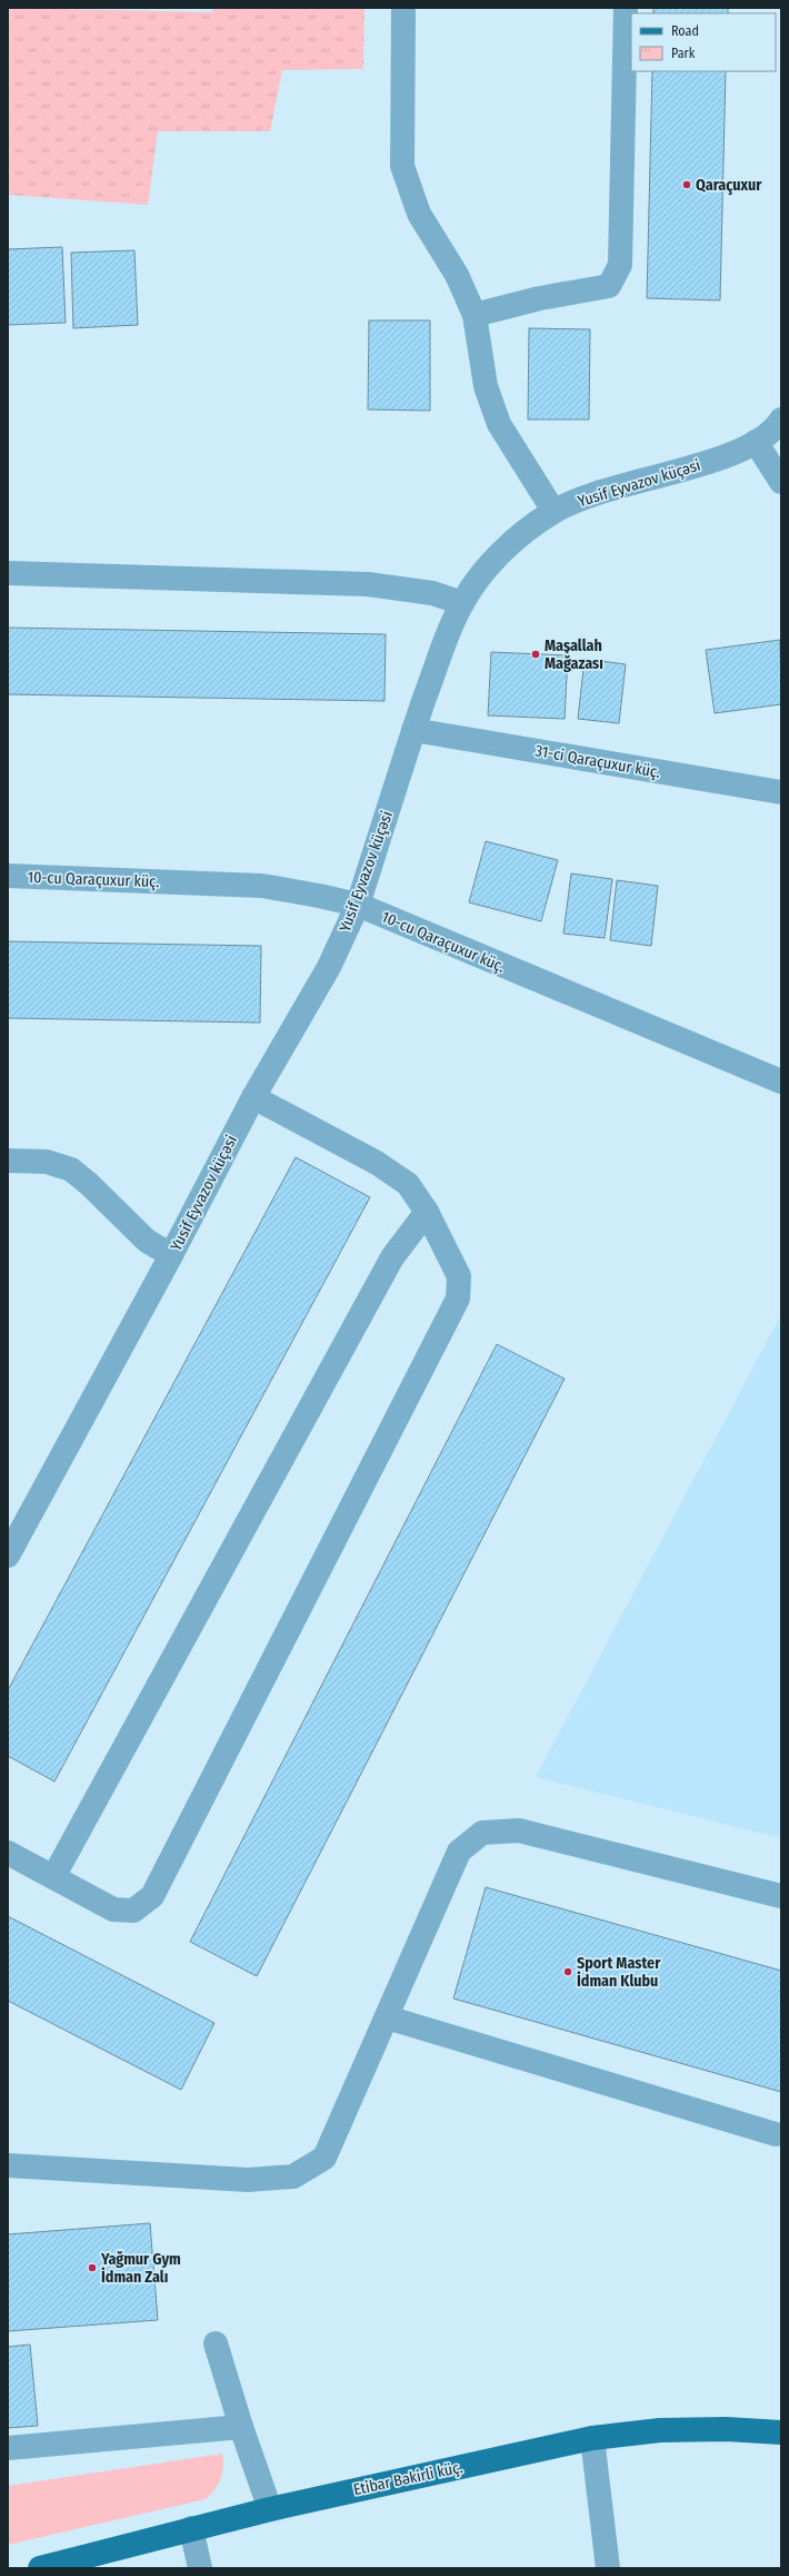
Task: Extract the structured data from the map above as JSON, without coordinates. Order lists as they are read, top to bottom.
{
  "streets": {
    "main road": ["Etibar Bəkirli küç."],
    "street": ["Yusif Eyvazov küçəsi", "31-ci Qaraçuxur küç.", "10-cu Qaraçuxur küç."]
  },
  "crossings": [
    ["Yusif Eyvazov küçəsi", "31-ci Qaraçuxur küç."],
    ["Yusif Eyvazov küçəsi", "10-cu Qaraçuxur küç."]
  ],
  "places": [
    "Qaraçuxur",
    "Maşallah Mağazası",
    "Sport Master İdman Klubu",
    "Yağmur Gym İdman Zalı"
  ],
  "legend": ["Road", "Park"]
}
